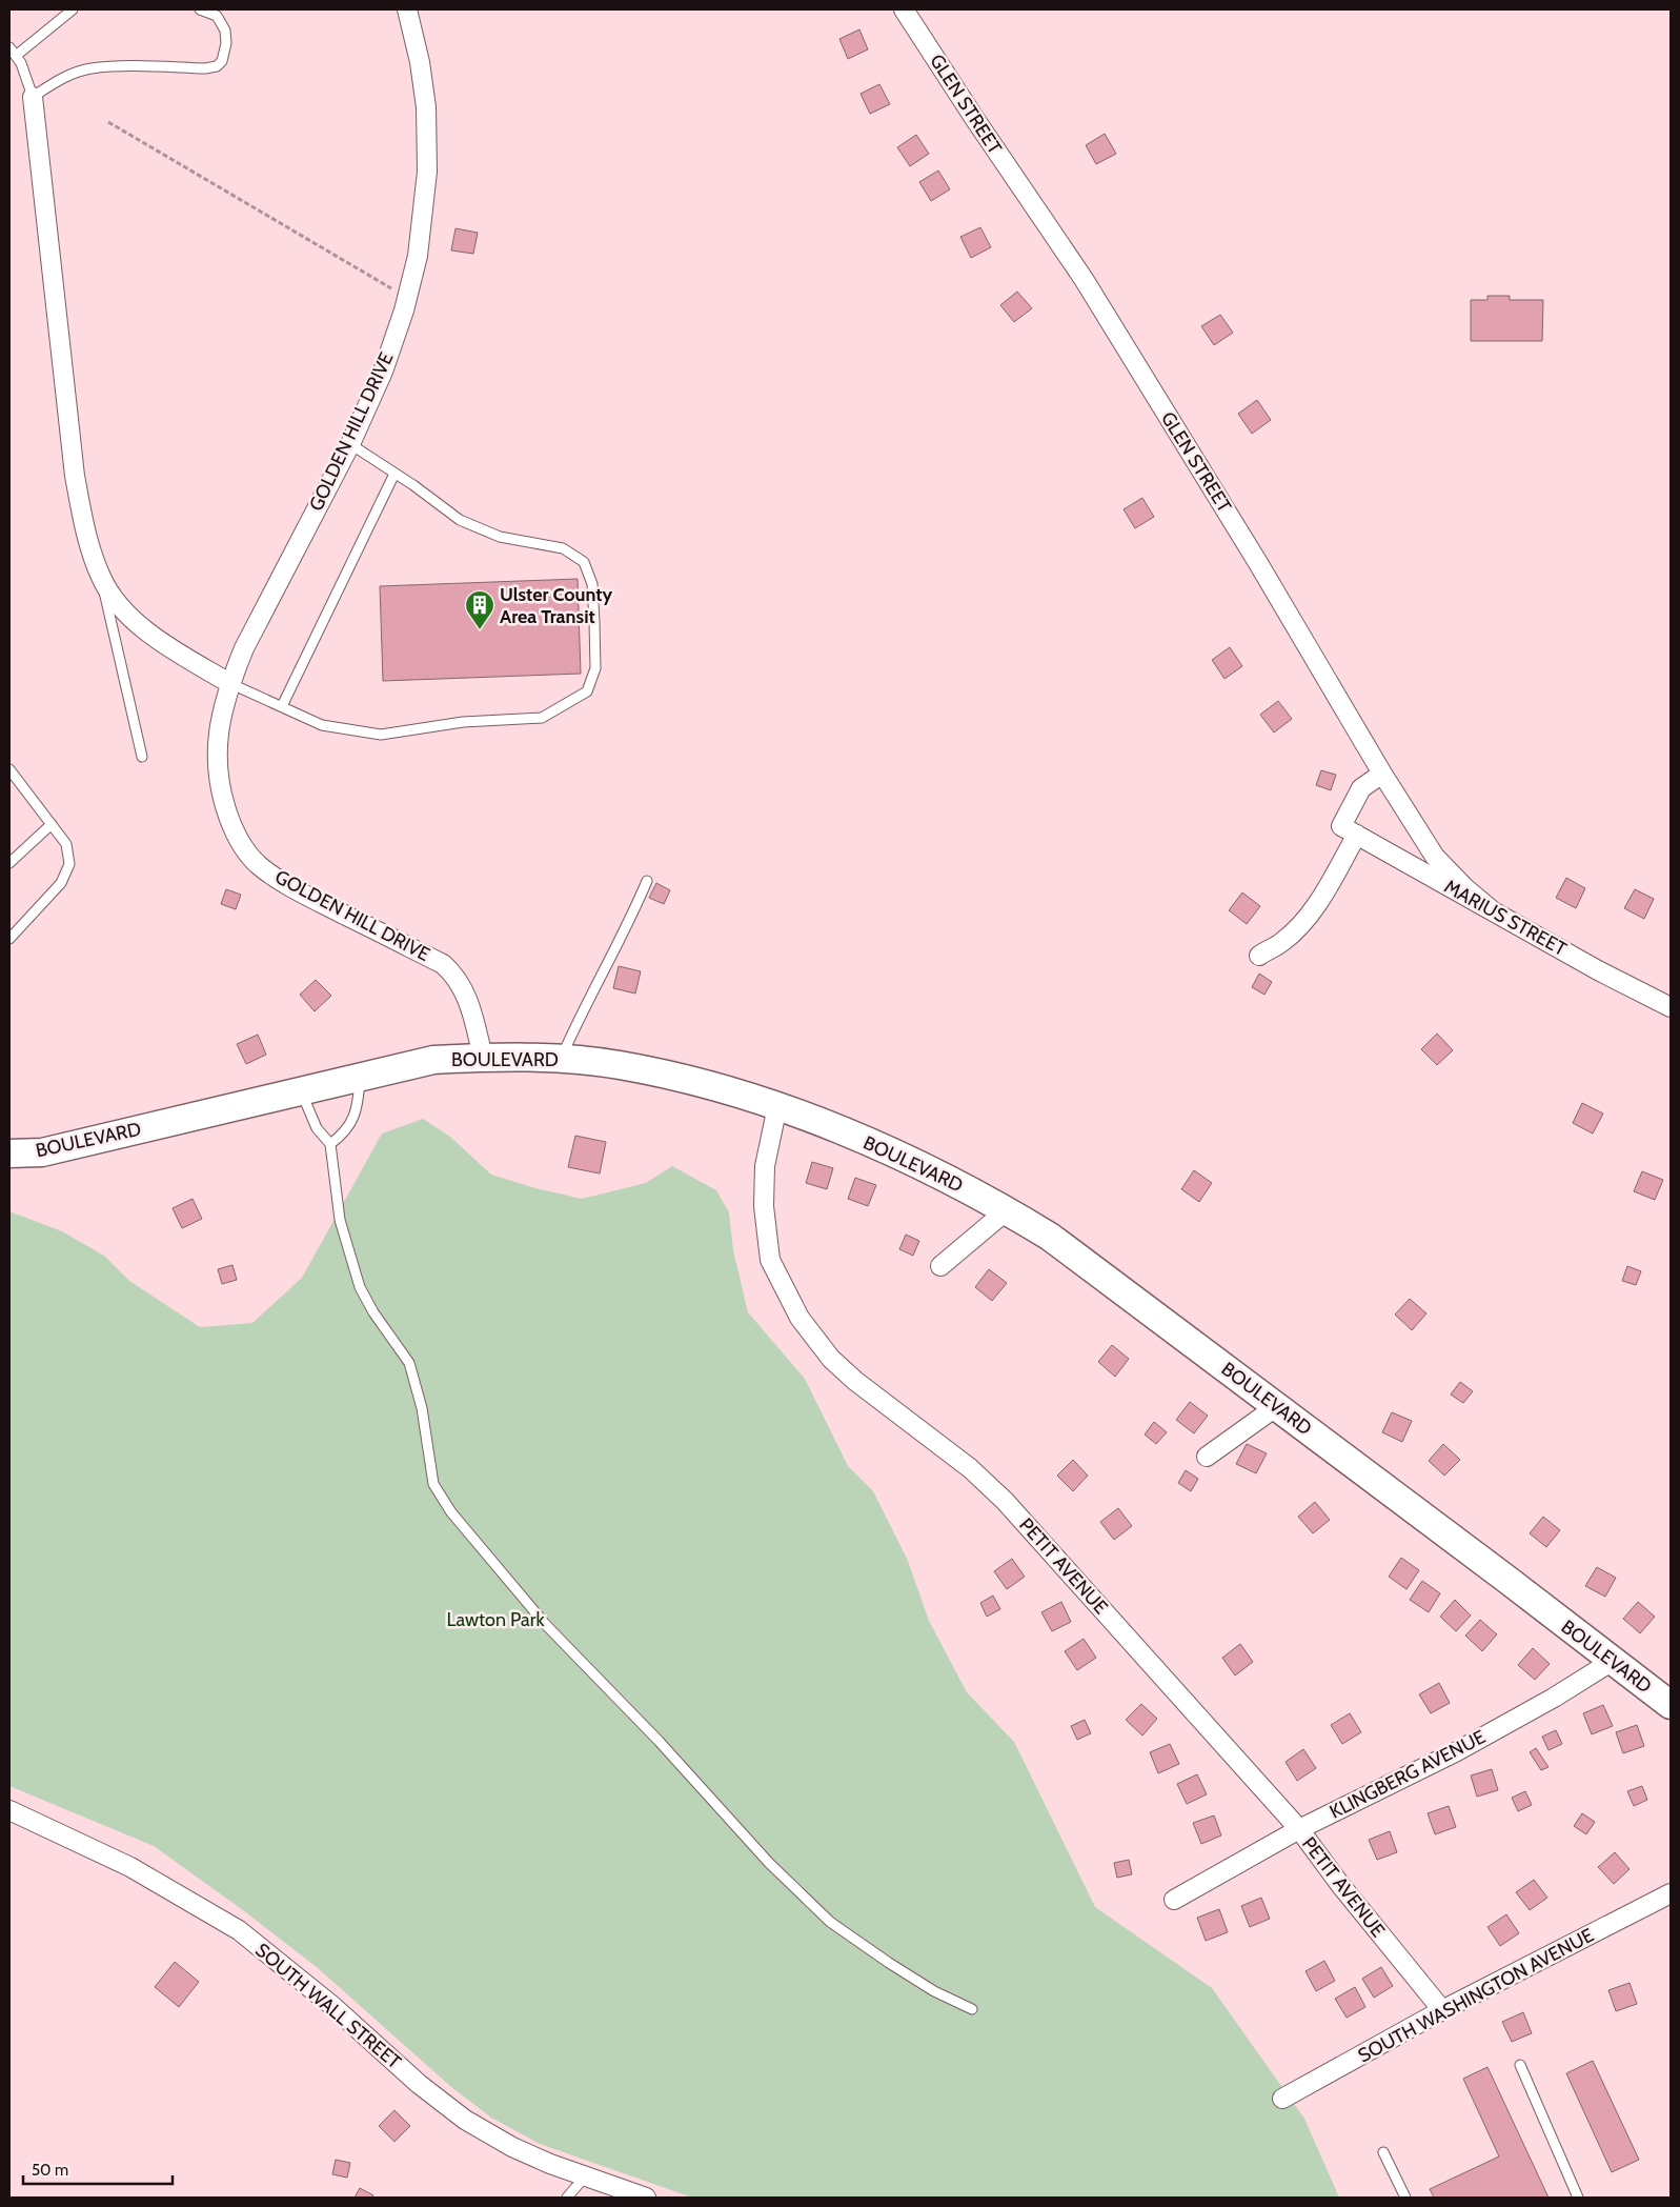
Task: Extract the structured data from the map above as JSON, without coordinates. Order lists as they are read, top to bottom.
{
  "streets": {
    "main road": ["BOULEVARD"],
    "street": [
      "GLEN STREET",
      "GOLDEN HILL DRIVE",
      "MARIUS STREET",
      "PETIT AVENUE",
      "KLINGBERG AVENUE",
      "SOUTH WASHINGTON AVENUE",
      "SOUTH WALL STREET"
    ]
  },
  "crossings": [
    ["GLEN STREET", "MARIUS STREET"],
    ["GOLDEN HILL DRIVE", "BOULEVARD"],
    ["BOULEVARD", "PETIT AVENUE"],
    ["BOULEVARD", "KLINGBERG AVENUE"],
    ["PETIT AVENUE", "KLINGBERG AVENUE"],
    ["PETIT AVENUE", "SOUTH WASHINGTON AVENUE"]
  ],
  "parks": ["Lawton Park"],
  "places": {
    "building": ["Ulster County Area Transit"]
  },
  "scale_bar": "50 m"
}
